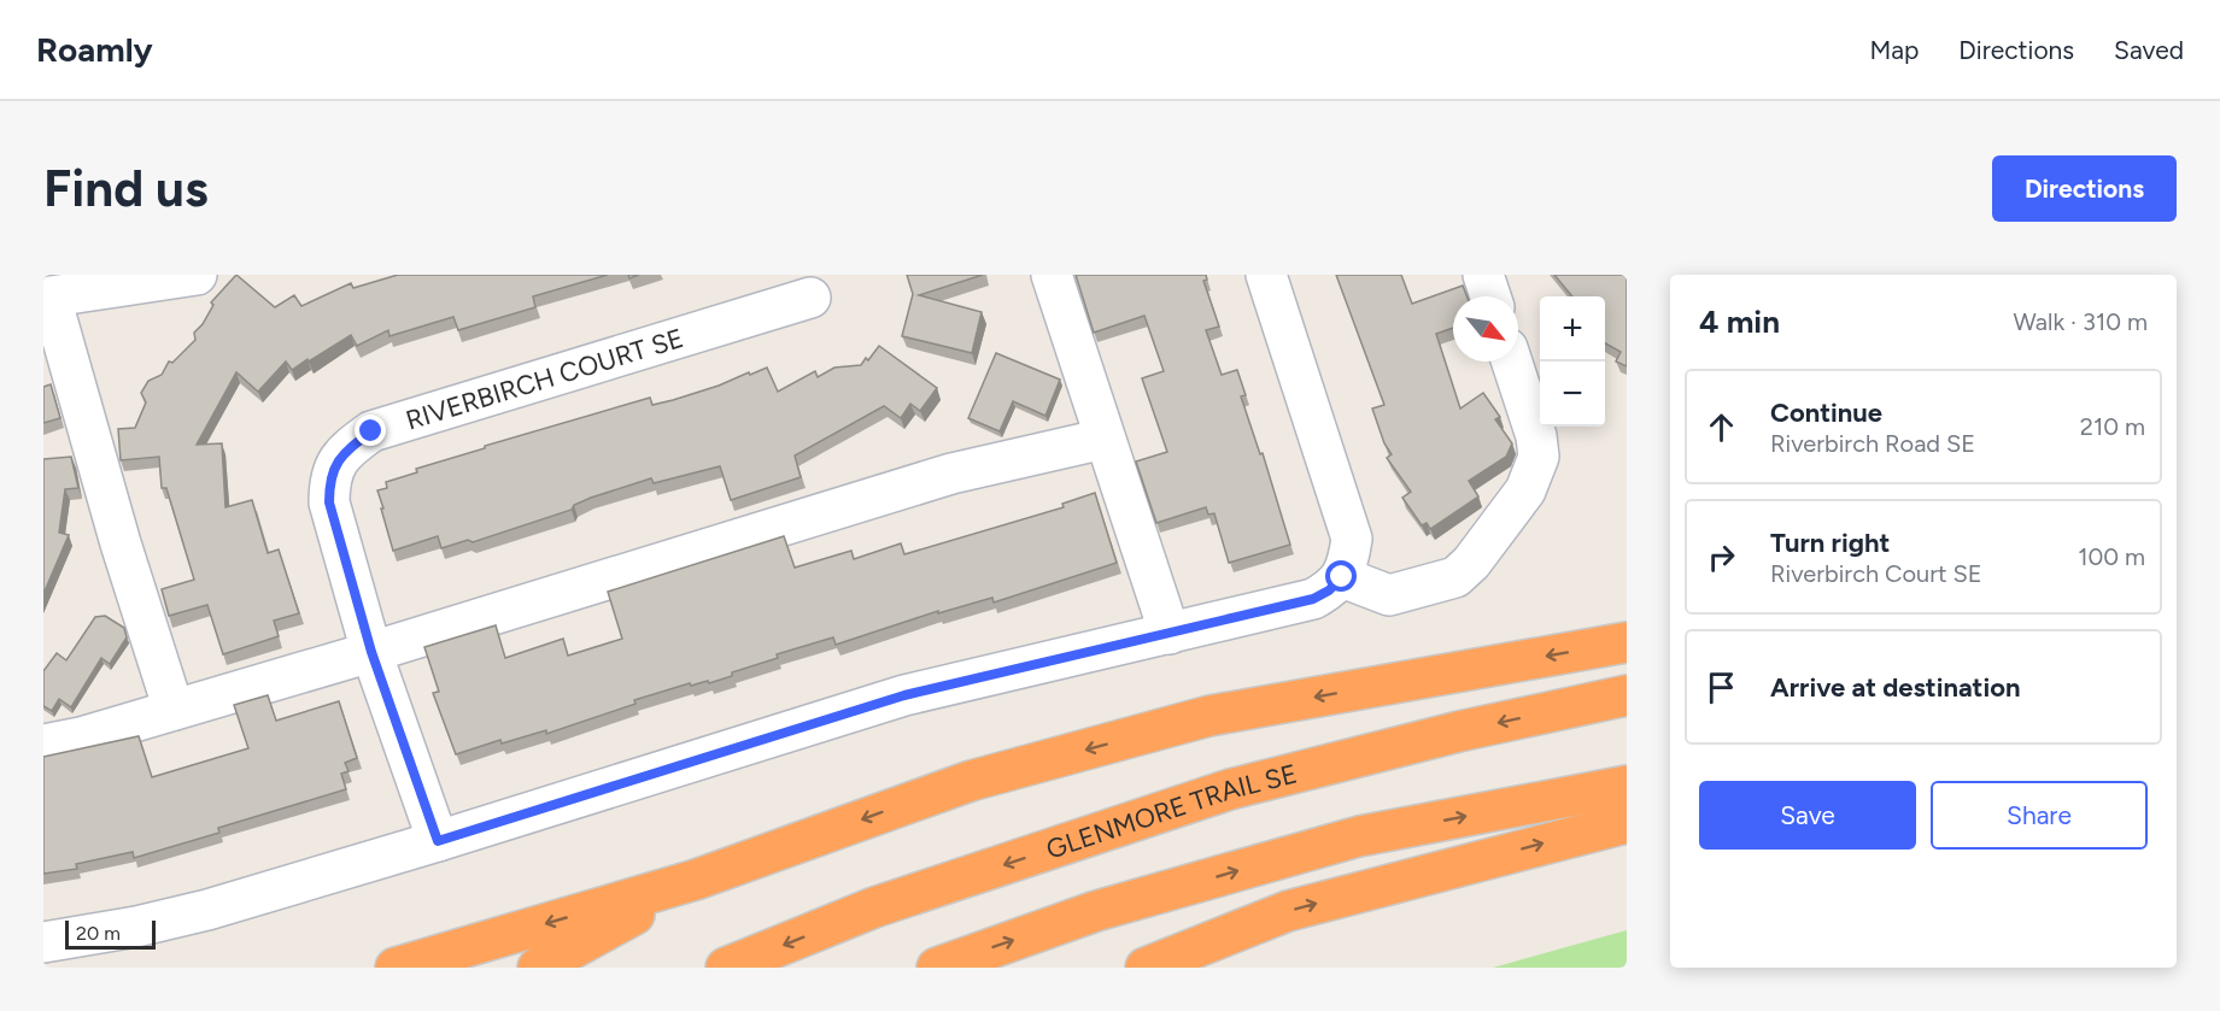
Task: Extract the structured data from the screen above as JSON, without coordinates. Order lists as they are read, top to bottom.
{
  "streets": {
    "highway": ["GLENMORE TRAIL SE"],
    "street": ["RIVERBIRCH COURT SE"]
  },
  "scale_bar": "20 m",
  "north": "bottom right",
  "page": {
    "header": "Roamly",
    "nav": ["Map", "Directions", "Saved"],
    "buttons": [
      "Directions",
      ["Save", "Share"]
    ],
    "title": "Find us",
    "heading": ["4 min", "Walk · 310 m"],
    "map_buttons": ["+", "−"],
    "list": [
      ["Continue", "Riverbirch Road SE", "210 m"],
      ["Turn right", "Riverbirch Court SE", "100 m"],
      "Arrive at destination"
    ],
    "scale": "20 m"
  }
}
